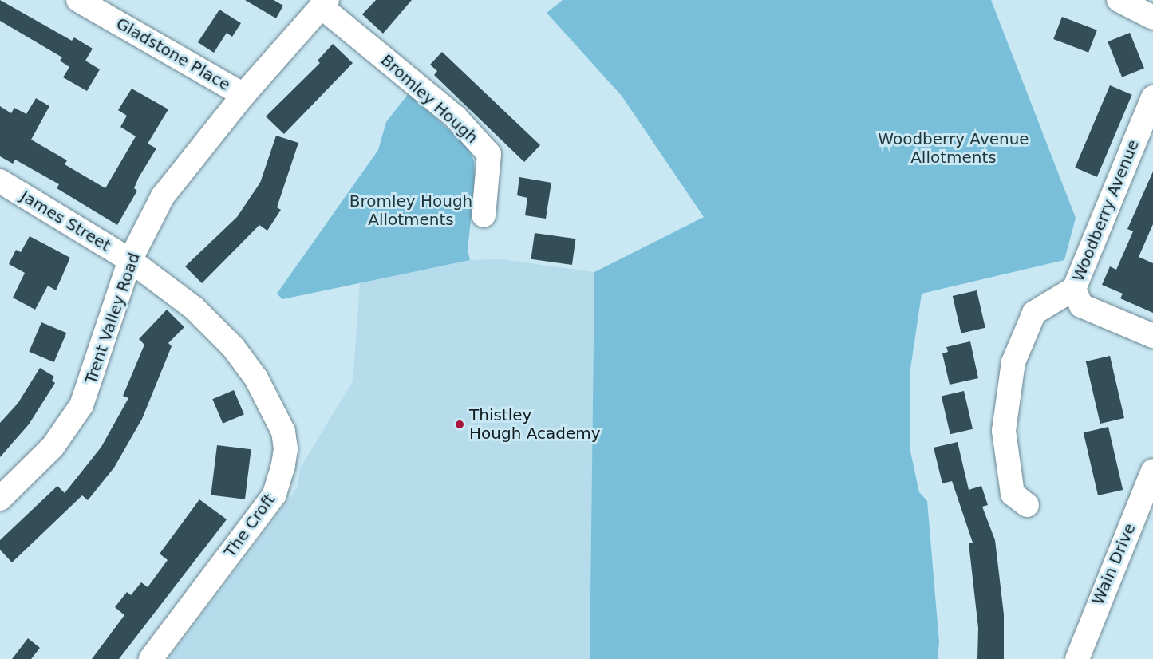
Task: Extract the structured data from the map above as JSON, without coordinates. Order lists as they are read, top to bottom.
{
  "streets": {
    "street": [
      "Gladstone Place",
      "Bromley Hough",
      "Woodberry Avenue",
      "James Street",
      "Trent Valley Road",
      "The Croft",
      "Wain Drive"
    ]
  },
  "crossings": [
    ["Gladstone Place", "Trent Valley Road"],
    ["Bromley Hough", "Trent Valley Road"],
    ["James Street", "Trent Valley Road"],
    ["James Street", "The Croft"],
    ["Trent Valley Road", "The Croft"]
  ],
  "parks": ["Woodberry Avenue Allotments", "Bromley Hough Allotments"],
  "places": ["Thistley Hough Academy"]
}
